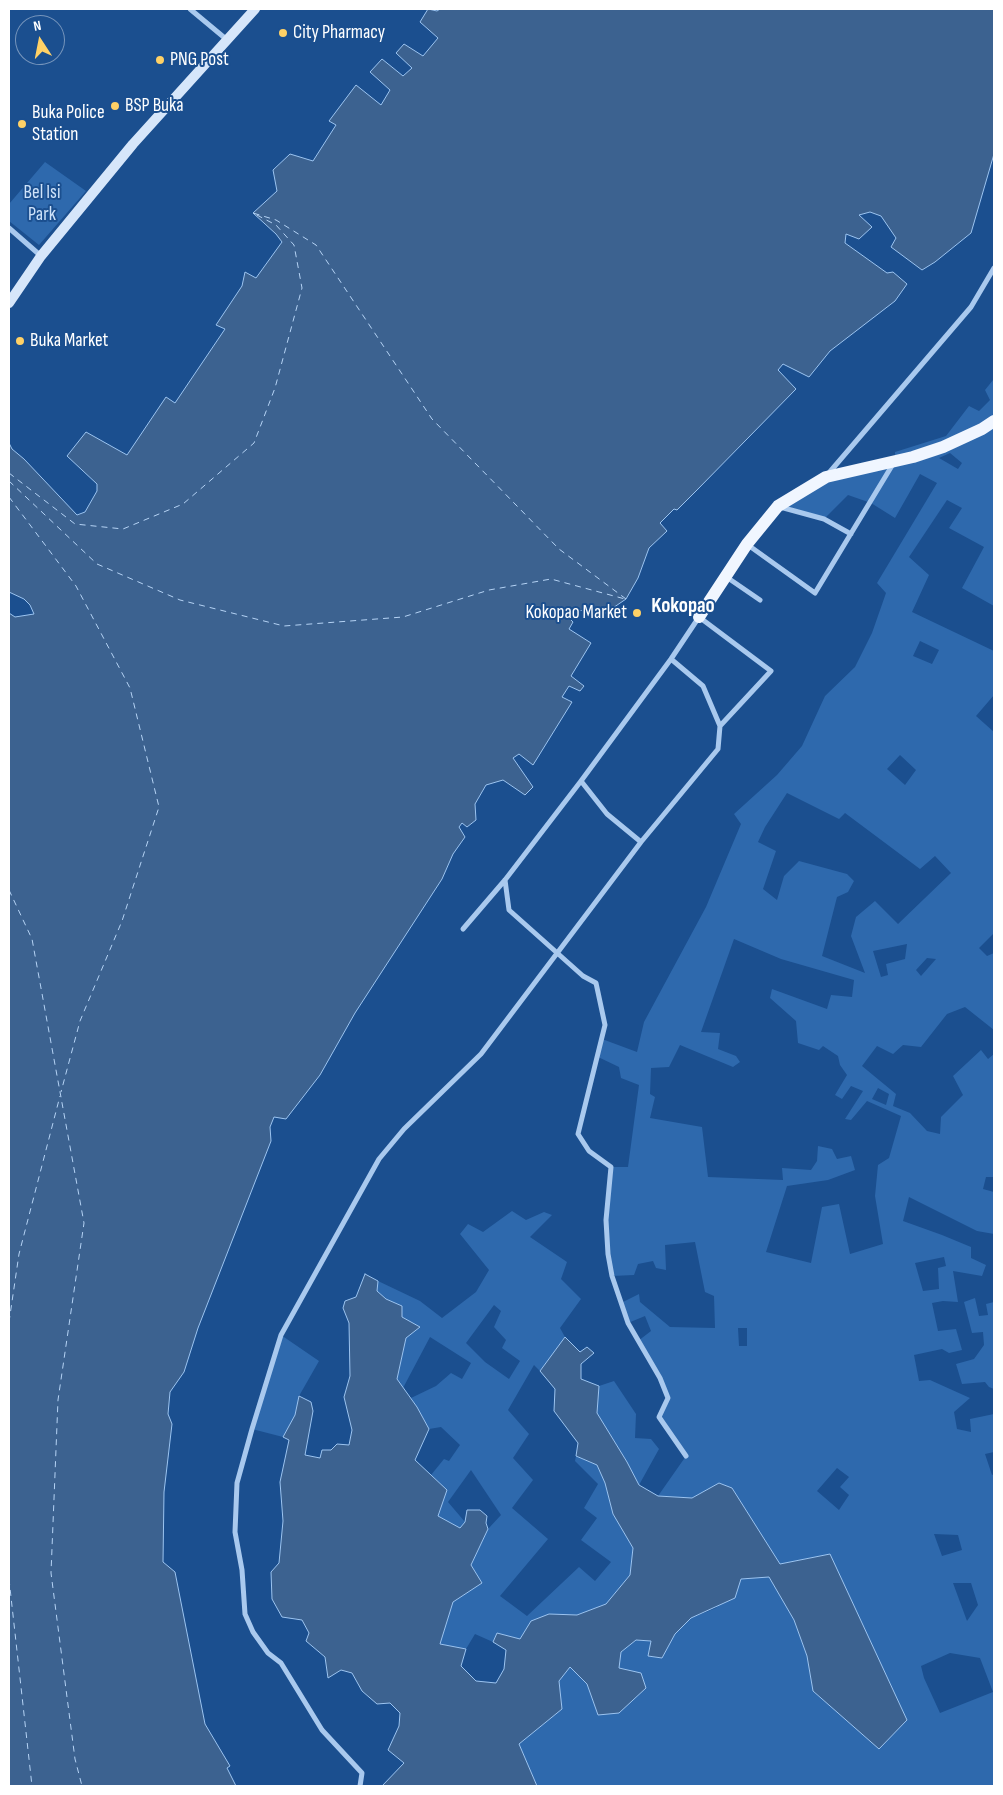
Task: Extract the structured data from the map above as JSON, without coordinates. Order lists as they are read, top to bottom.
{
  "districts": ["Kokopao"],
  "parks": ["Bel Isi Park"],
  "places": [
    "City Pharmacy",
    "PNG Post",
    "BSP Buka",
    "Buka Police Station",
    "Buka Market",
    "Kokopao Market"
  ],
  "north": "top"
}
